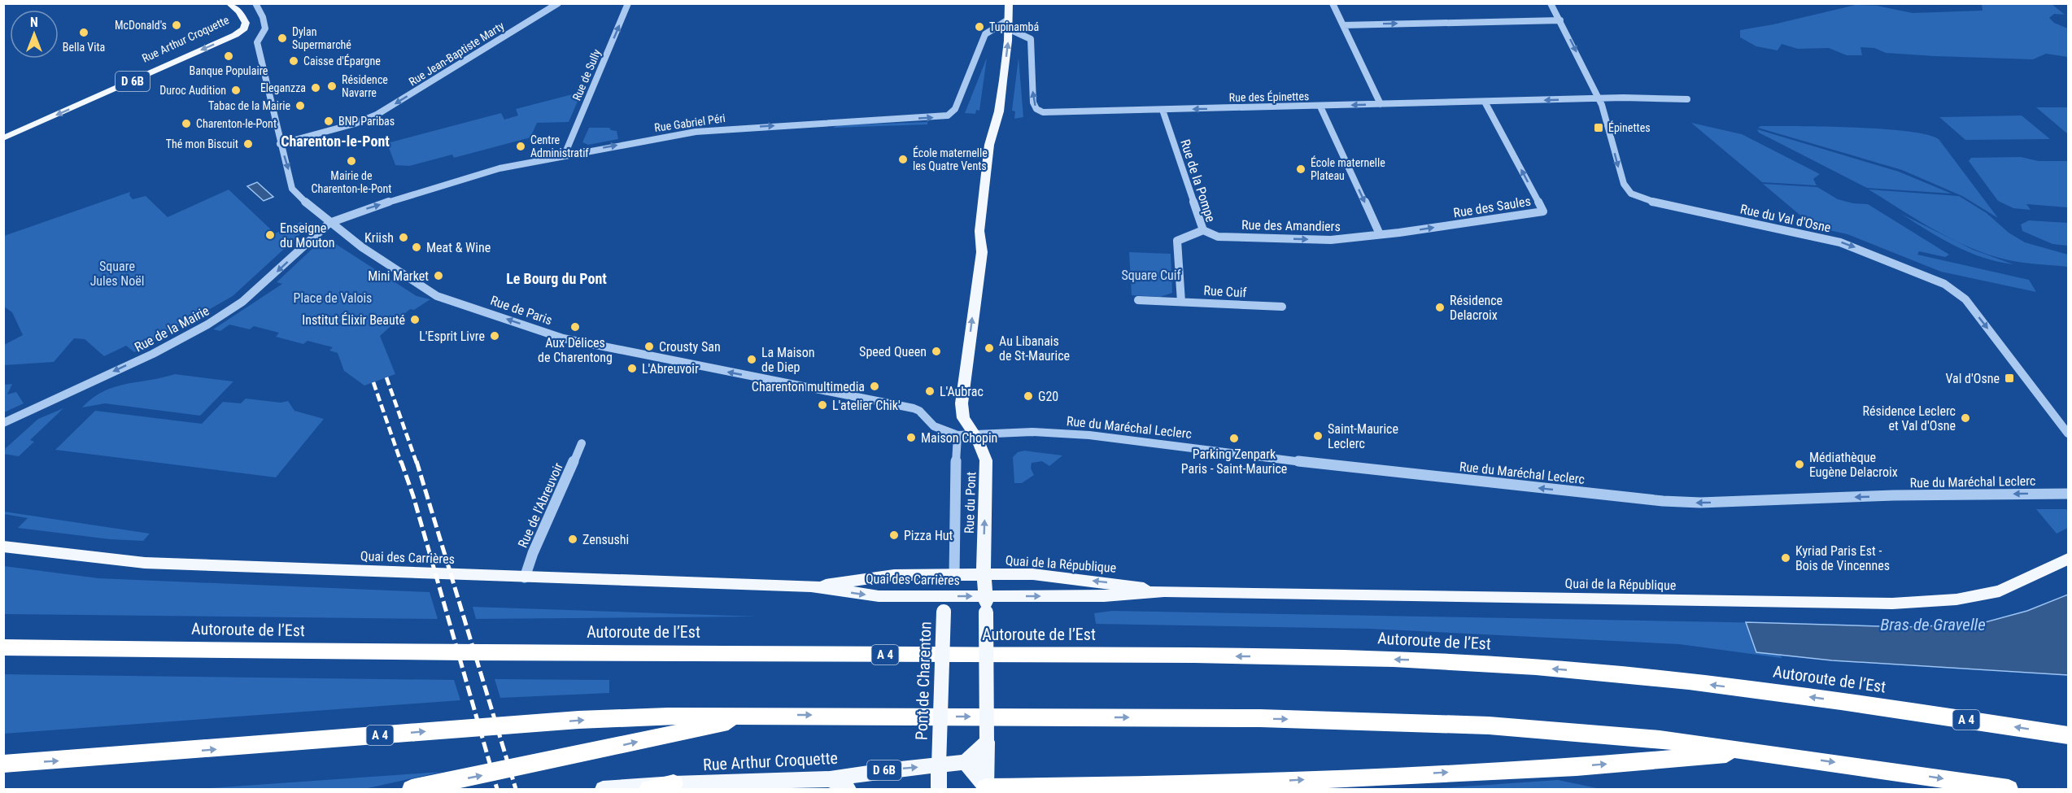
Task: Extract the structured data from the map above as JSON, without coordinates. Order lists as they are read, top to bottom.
{
  "streets": {
    "highway": ["Autoroute de l’Est", "A 4"],
    "main road": [
      "Rue Arthur Croquette",
      "D 6B",
      "Rue du Pont",
      "Quai des Carrières",
      "Quai de la République",
      "Pont de Charenton"
    ],
    "street": [
      "Rue Jean-Baptiste Marty",
      "Rue de Sully",
      "Rue des Épinettes",
      "Rue Gabriel Péri",
      "Rue de la Pompe",
      "Rue des Saules",
      "Rue du Val d'Osne",
      "Rue des Amandiers",
      "Rue Cuif",
      "Rue de Paris",
      "Rue de la Mairie",
      "Rue du Maréchal Leclerc",
      "Rue de l'Abreuvoir"
    ]
  },
  "crossings": [
    ["Rue Arthur Croquette", "Pont de Charenton"],
    ["Rue Jean-Baptiste Marty", "Rue de Paris"],
    ["Rue de Sully", "Rue Gabriel Péri"],
    ["Rue des Épinettes", "Rue Gabriel Péri"],
    ["Rue des Épinettes", "Rue de la Pompe"],
    ["Rue des Épinettes", "Rue des Saules"],
    ["Rue des Épinettes", "Rue du Val d'Osne"],
    ["Rue des Épinettes", "Rue du Pont"],
    ["Rue Gabriel Péri", "Rue de Paris"],
    ["Rue Gabriel Péri", "Rue de la Mairie"],
    ["Rue Gabriel Péri", "Rue du Pont"],
    ["Rue de la Pompe", "Rue des Amandiers"],
    ["Rue de la Pompe", "Rue Cuif"],
    ["Rue des Saules", "Rue des Amandiers"],
    ["Rue de Paris", "Rue de la Mairie"],
    ["Rue de Paris", "Rue du Maréchal Leclerc"],
    ["Rue de Paris", "Rue du Pont"],
    ["Rue du Maréchal Leclerc", "Rue du Pont"],
    ["Rue du Pont", "Quai des Carrières"],
    ["Rue du Pont", "Quai de la République"],
    ["Rue du Pont", "Pont de Charenton"],
    ["Rue de l'Abreuvoir", "Quai des Carrières"],
    ["Quai des Carrières", "Quai de la République"],
    ["Quai des Carrières", "Pont de Charenton"],
    ["Quai de la République", "Pont de Charenton"]
  ],
  "one_way": [
    "Rue Jean-Baptiste Marty",
    "Rue de Sully",
    "Rue des Épinettes",
    "Rue Gabriel Péri",
    "Rue du Val d'Osne",
    "Rue des Amandiers",
    "Rue de la Mairie",
    "Rue du Maréchal Leclerc",
    "Rue du Pont"
  ],
  "districts": ["Charenton-le-Pont", "Le Bourg du Pont"],
  "water": ["Bras de Gravelle"],
  "parks": ["Square Jules Noël", "Square Cuif", "Place de Valois"],
  "places": {
    "other": [
      "McDonald's",
      "Tupinambá",
      "Bella Vita",
      "Dylan Supermarché",
      "Banque Populaire",
      "Caisse d'Épargne",
      "Résidence Navarre",
      "Eleganzza",
      "Duroc Audition",
      "Tabac de la Mairie",
      "BNP Paribas",
      "Charenton-le-Pont",
      "Thé mon Biscuit",
      "Centre Administratif",
      "École maternelle les Quatre Vents",
      "Mairie de Charenton-le-Pont",
      "École maternelle Plateau",
      "Enseigne du Mouton",
      "Kriish",
      "Meat & Wine",
      "Mini Market",
      "Résidence Delacroix",
      "Institut Élixir Beauté",
      "Aux Délices de Charentong",
      "L'Esprit Livre",
      "Crousty San",
      "Au Libanais de St-Maurice",
      "Speed Queen",
      "La Maison de Diep",
      "L'Abreuvoir",
      "Charenton multimedia",
      "L'Aubrac",
      "G20",
      "L'atelier Chik'",
      "Résidence Leclerc et Val d'Osne",
      "Saint-Maurice Leclerc",
      "Maison Chopin",
      "Parking Zenpark Paris - Saint-Maurice",
      "Médiathèque Eugène Delacroix",
      "Pizza Hut",
      "Zensushi",
      "Kyriad Paris Est - Bois de Vincennes"
    ],
    "transit": ["Épinettes", "Val d'Osne"]
  },
  "north": "top"
}
